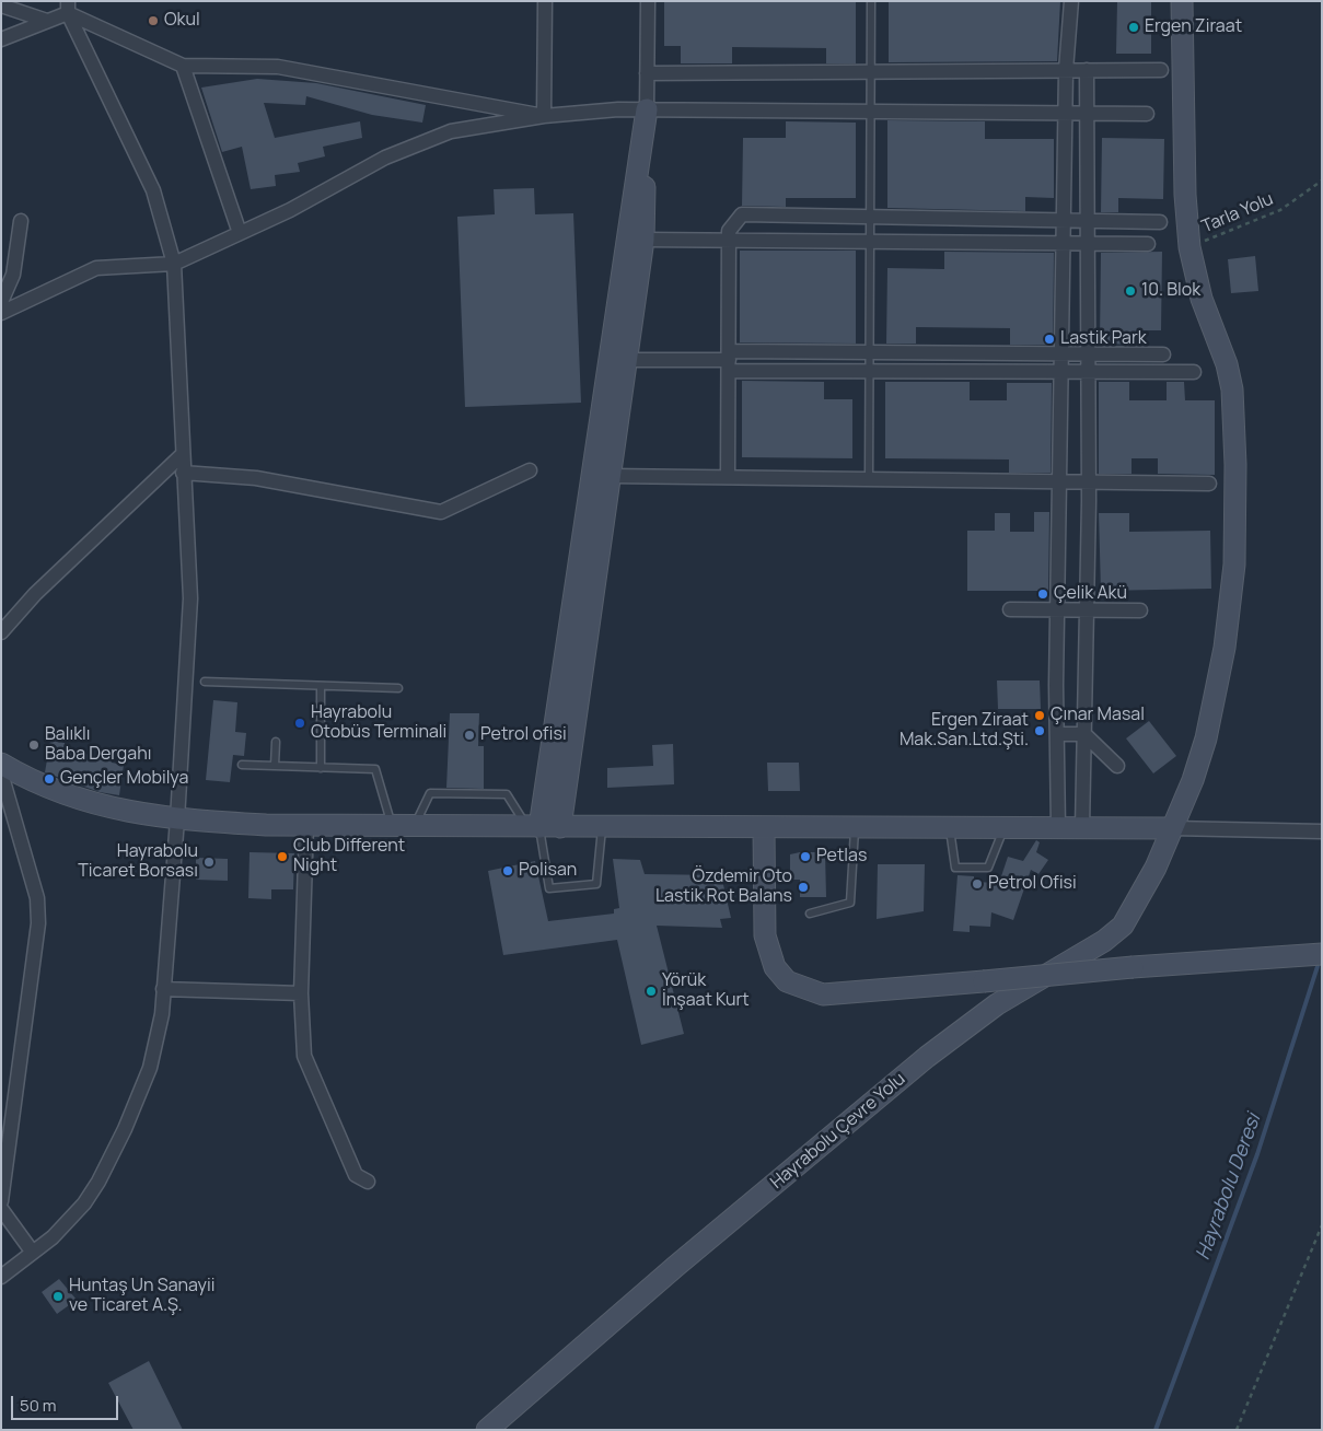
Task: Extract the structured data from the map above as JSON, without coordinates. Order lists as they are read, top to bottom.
{
  "streets": {
    "main road": ["Hayrabolu Çevre Yolu"],
    "path": ["Tarla Yolu"]
  },
  "crossings": [
    ["Tarla Yolu", "Hayrabolu Çevre Yolu"]
  ],
  "water": ["Hayrabolu Deresi"],
  "places": [
    "Okul",
    "Ergen Ziraat",
    "10. Blok",
    "Lastik Park",
    "Çelik Akü",
    "Çınar Masal",
    "Hayrabolu Otobüs Terminali",
    "Ergen Ziraat Mak.San.Ltd.Şti.",
    "Petrol ofisi",
    "Balıklı Baba Dergahı",
    "Gençler Mobilya",
    "Club Different Night",
    "Petlas",
    "Hayrabolu Ticaret Borsası",
    "Polisan",
    "Petrol Ofisi",
    "Özdemir Oto Lastik Rot Balans",
    "Yörük İnşaat Kurt",
    "Huntaş Un Sanayii ve Ticaret A.Ş."
  ],
  "scale_bar": "50 m"
}
